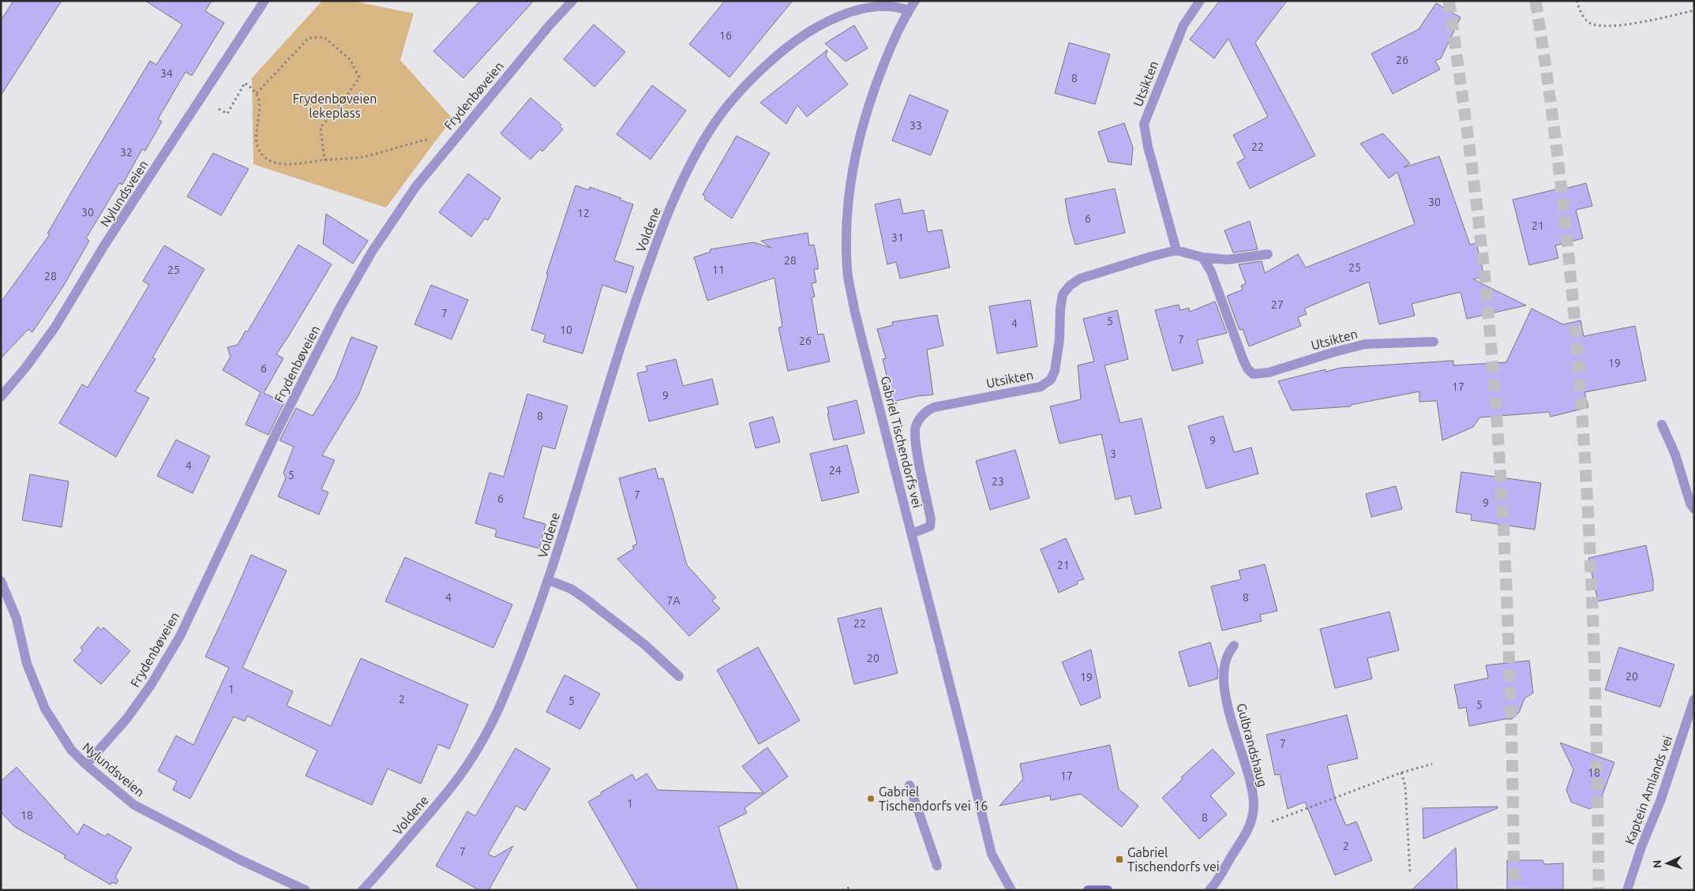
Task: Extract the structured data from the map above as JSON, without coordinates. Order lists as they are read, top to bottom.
{
  "streets": {
    "street": [
      "Utsikten",
      "Frydenbøveien",
      "Nylundsveien",
      "Voldene",
      "Gabriel Tischendorfs vei",
      "Gulbrandshaug",
      "Kaptein Amlands vei"
    ]
  },
  "crossings": [
    ["Utsikten", "Gabriel Tischendorfs vei"],
    ["Frydenbøveien", "Nylundsveien"],
    ["Voldene", "Gabriel Tischendorfs vei"]
  ],
  "parks": ["Frydenbøveien lekeplass"],
  "places": {
    "other": ["Gabriel Tischendorfs vei 16"],
    "transit": ["Gabriel Tischendorfs vei"]
  },
  "house_numbers": [
    "16",
    "26",
    "34",
    "8",
    "33",
    "22",
    "32",
    "30",
    "30",
    "12",
    "6",
    "21",
    "31",
    "28",
    "25",
    "25",
    "11",
    "28",
    "27",
    "7",
    "5",
    "4",
    "10",
    "7",
    "26",
    "19",
    "6",
    "17",
    "9",
    "8",
    "9",
    "3",
    "4",
    "24",
    "5",
    "23",
    "7",
    "6",
    "9",
    "21",
    "4",
    "8",
    "7A",
    "22",
    "20",
    "20",
    "19",
    "1",
    "2",
    "5",
    "5",
    "7",
    "18",
    "17",
    "1",
    "18",
    "8",
    "2",
    "7"
  ],
  "north": "left"
}
